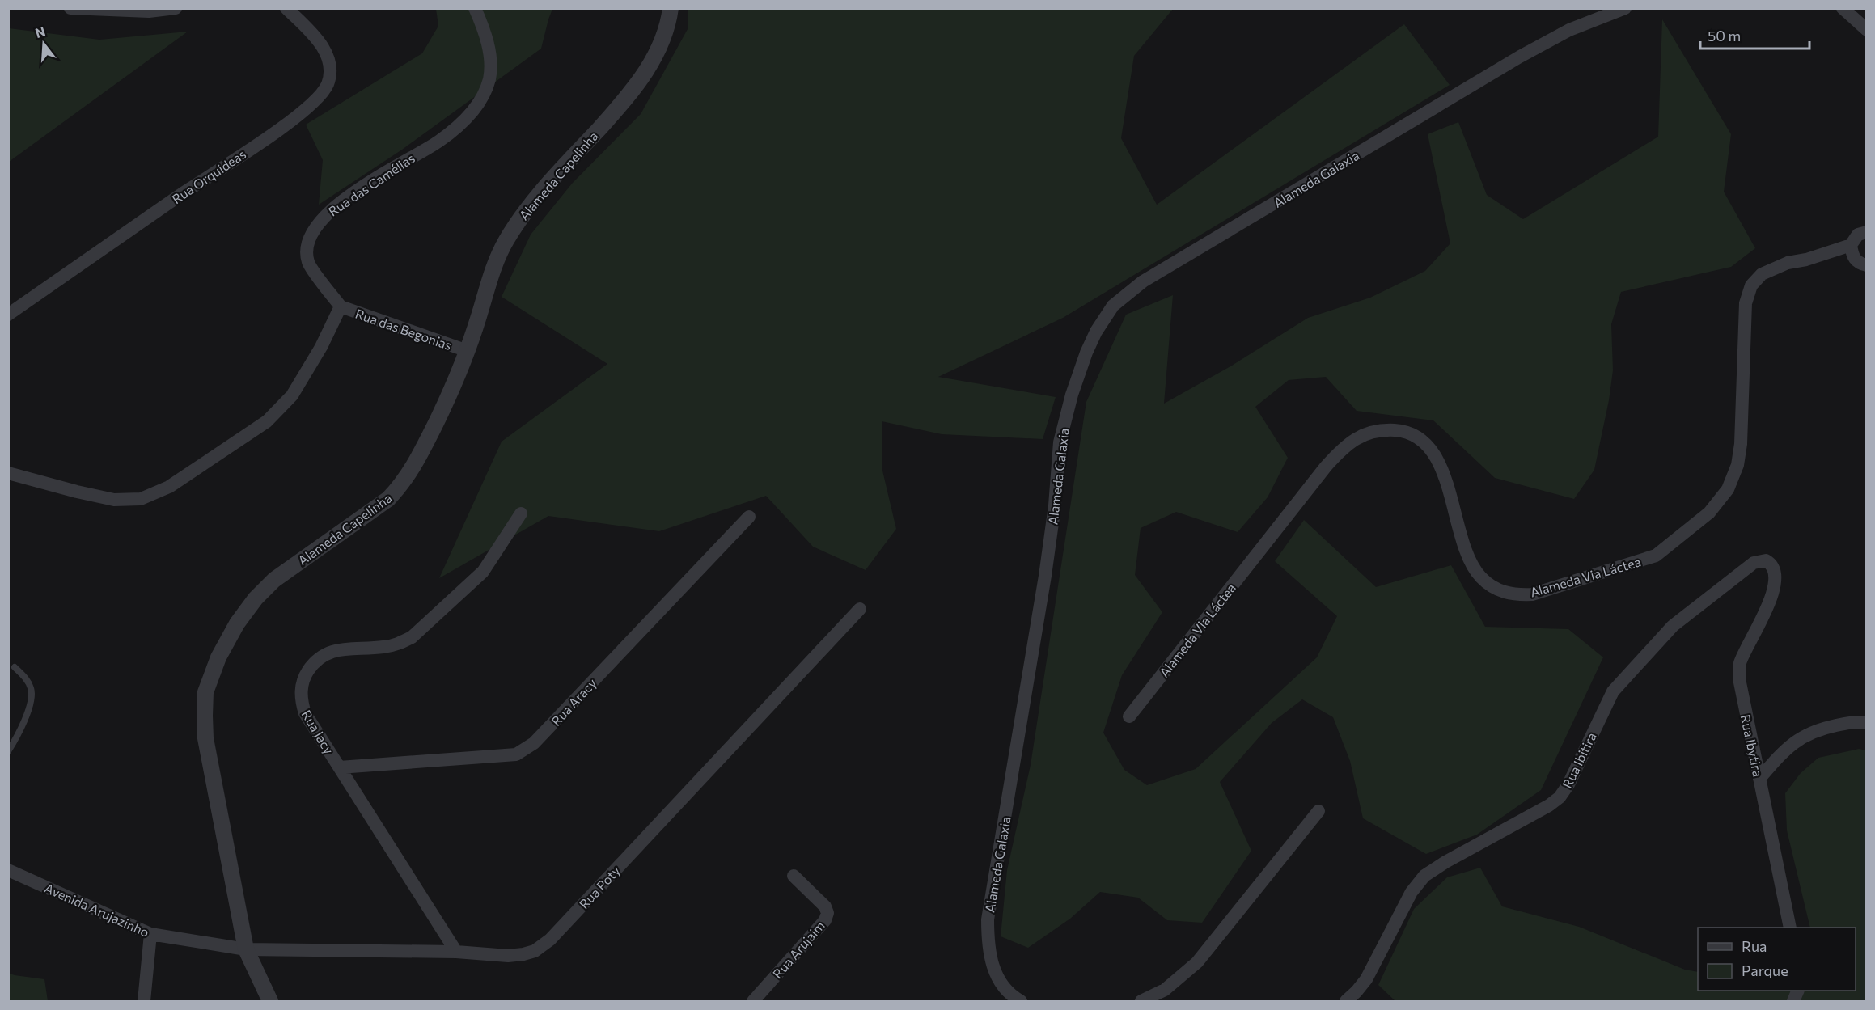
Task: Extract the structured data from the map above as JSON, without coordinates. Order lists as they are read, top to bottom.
{
  "streets": {
    "street": [
      "Alameda Capelinha",
      "Rua Orquideas",
      "Alameda Galaxia",
      "Rua das Camélias",
      "Rua das Begonias",
      "Alameda Via Láctea",
      "Rua Aracy",
      "Rua Jacy",
      "Rua Ibytira",
      "Rua Ibitira",
      "Rua Poty",
      "Avenida Arujazinho",
      "Rua Arujaim"
    ]
  },
  "crossings": [
    ["Alameda Capelinha", "Rua das Begonias"],
    ["Alameda Capelinha", "Rua Poty"],
    ["Alameda Capelinha", "Avenida Arujazinho"],
    ["Rua das Camélias", "Rua das Begonias"],
    ["Rua Aracy", "Rua Jacy"],
    ["Rua Jacy", "Rua Poty"],
    ["Rua Ibytira", "Rua Ibitira"],
    ["Rua Poty", "Avenida Arujazinho"]
  ],
  "legend": ["Rua", "Parque"],
  "scale_bar": "50 m",
  "north": "top"
}
